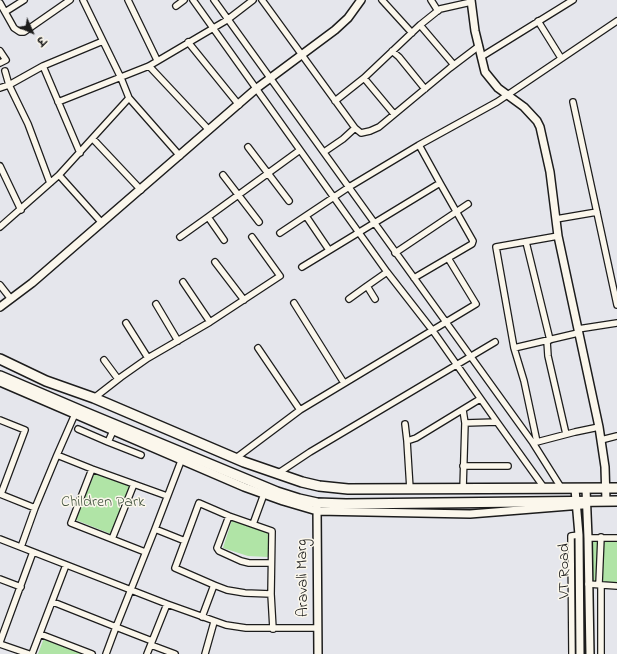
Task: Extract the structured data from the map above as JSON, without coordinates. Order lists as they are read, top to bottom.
{
  "streets": {
    "street": ["VT Road", "Aravali Marg"]
  },
  "parks": ["Children Park"],
  "north": "bottom right"
}
